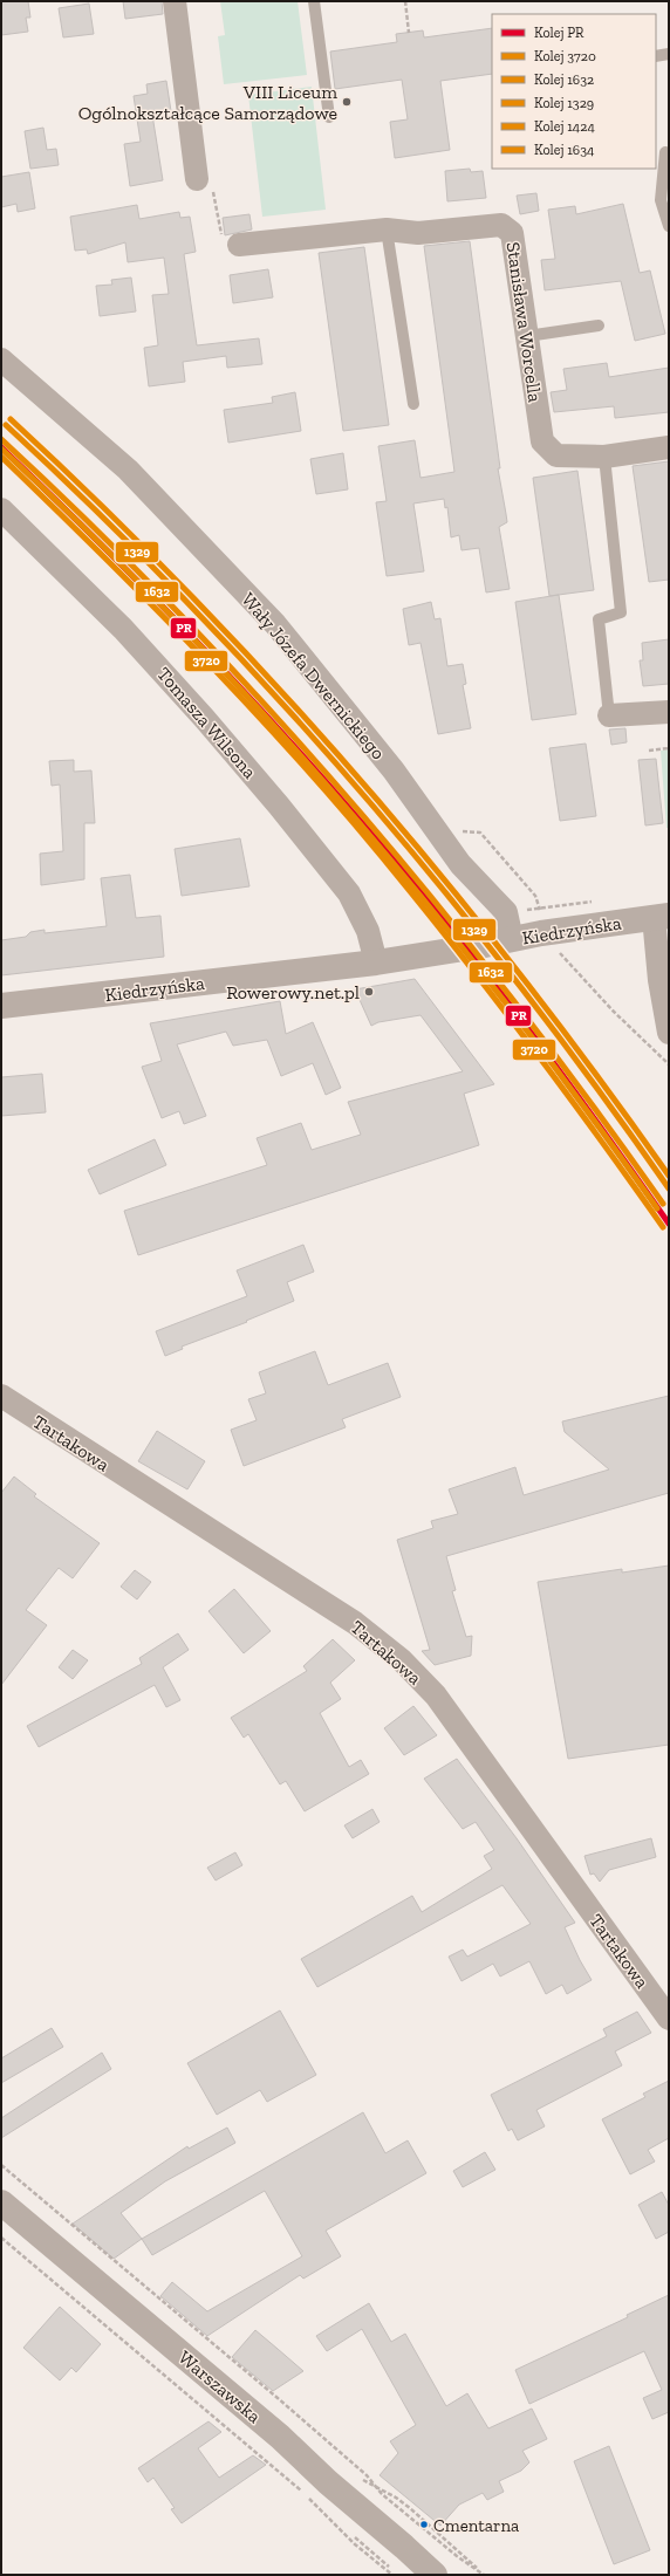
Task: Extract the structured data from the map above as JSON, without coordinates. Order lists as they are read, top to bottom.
{
  "streets": {
    "street": [
      "Stanisława Worcella",
      "Wały Józefa Dwernickiego",
      "Tomasza Wilsona",
      "Kiedrzyńska",
      "Tartakowa",
      "Warszawska"
    ]
  },
  "crossings": [
    ["Wały Józefa Dwernickiego", "Kiedrzyńska"],
    ["Tomasza Wilsona", "Kiedrzyńska"]
  ],
  "places": ["VIII Liceum Ogólnokształcące Samorządowe", "Rowerowy.net.pl", "Cmentarna"],
  "lines": [
    "rail line 1634",
    "rail line 1329",
    "rail line 1632",
    "rail line PR",
    "rail line 1424",
    "rail line 3720"
  ],
  "legend": [
    "Kolej PR",
    "Kolej 3720",
    "Kolej 1632",
    "Kolej 1329",
    "Kolej 1424",
    "Kolej 1634"
  ]
}
